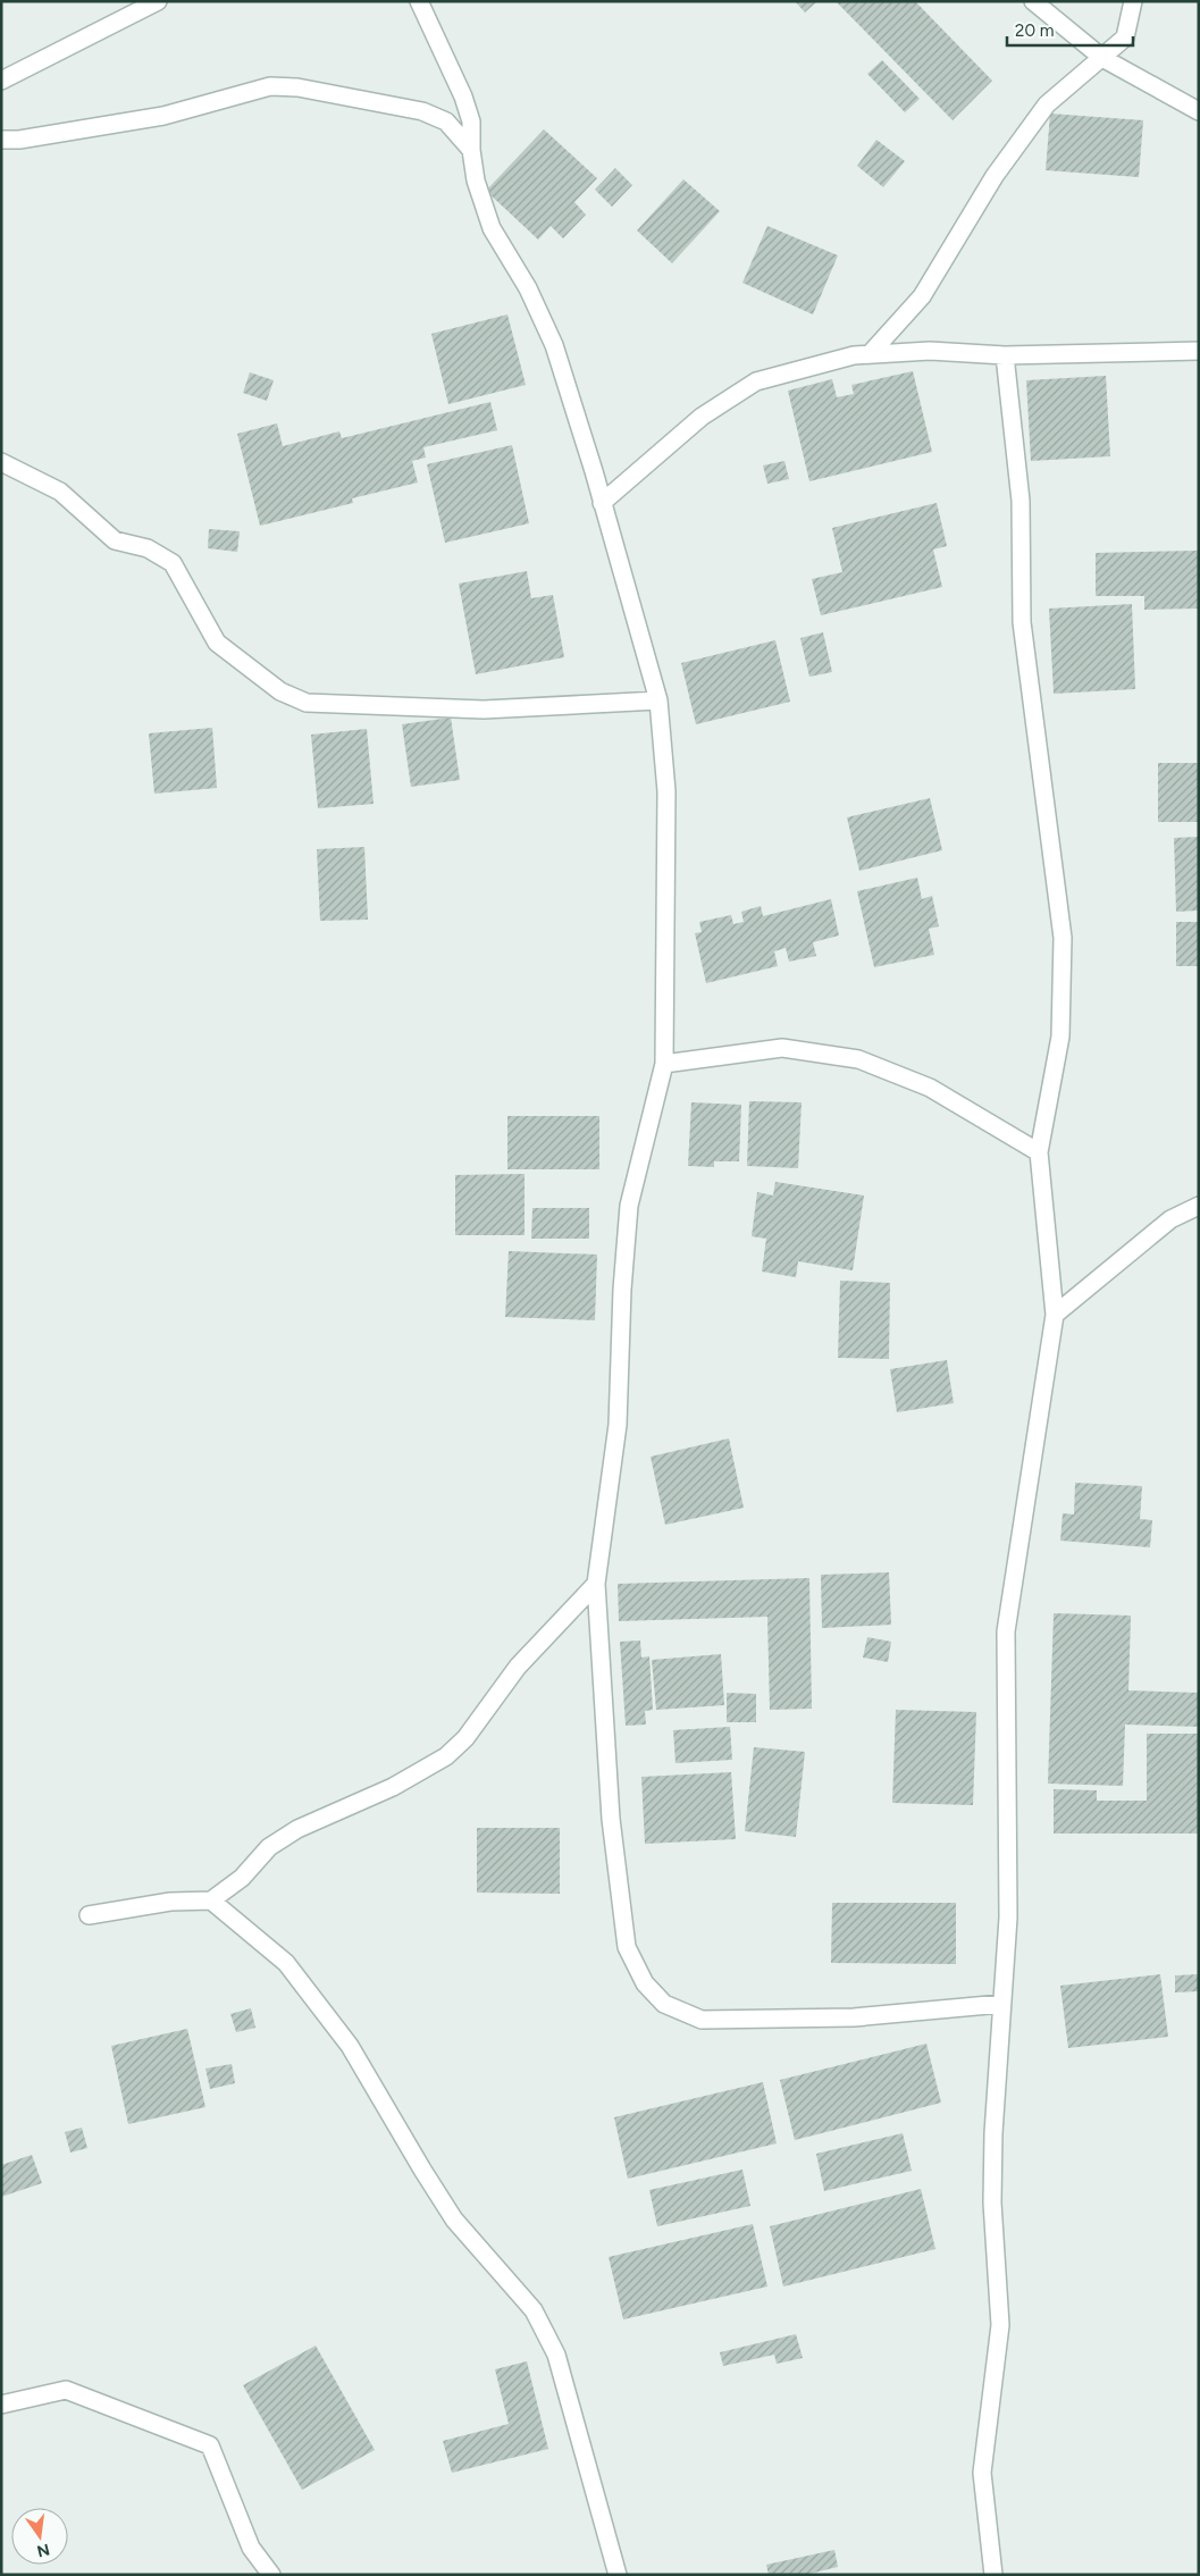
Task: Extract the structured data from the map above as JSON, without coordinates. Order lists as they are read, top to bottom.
{
  "scale_bar": "20 m",
  "north": "bottom"
}
